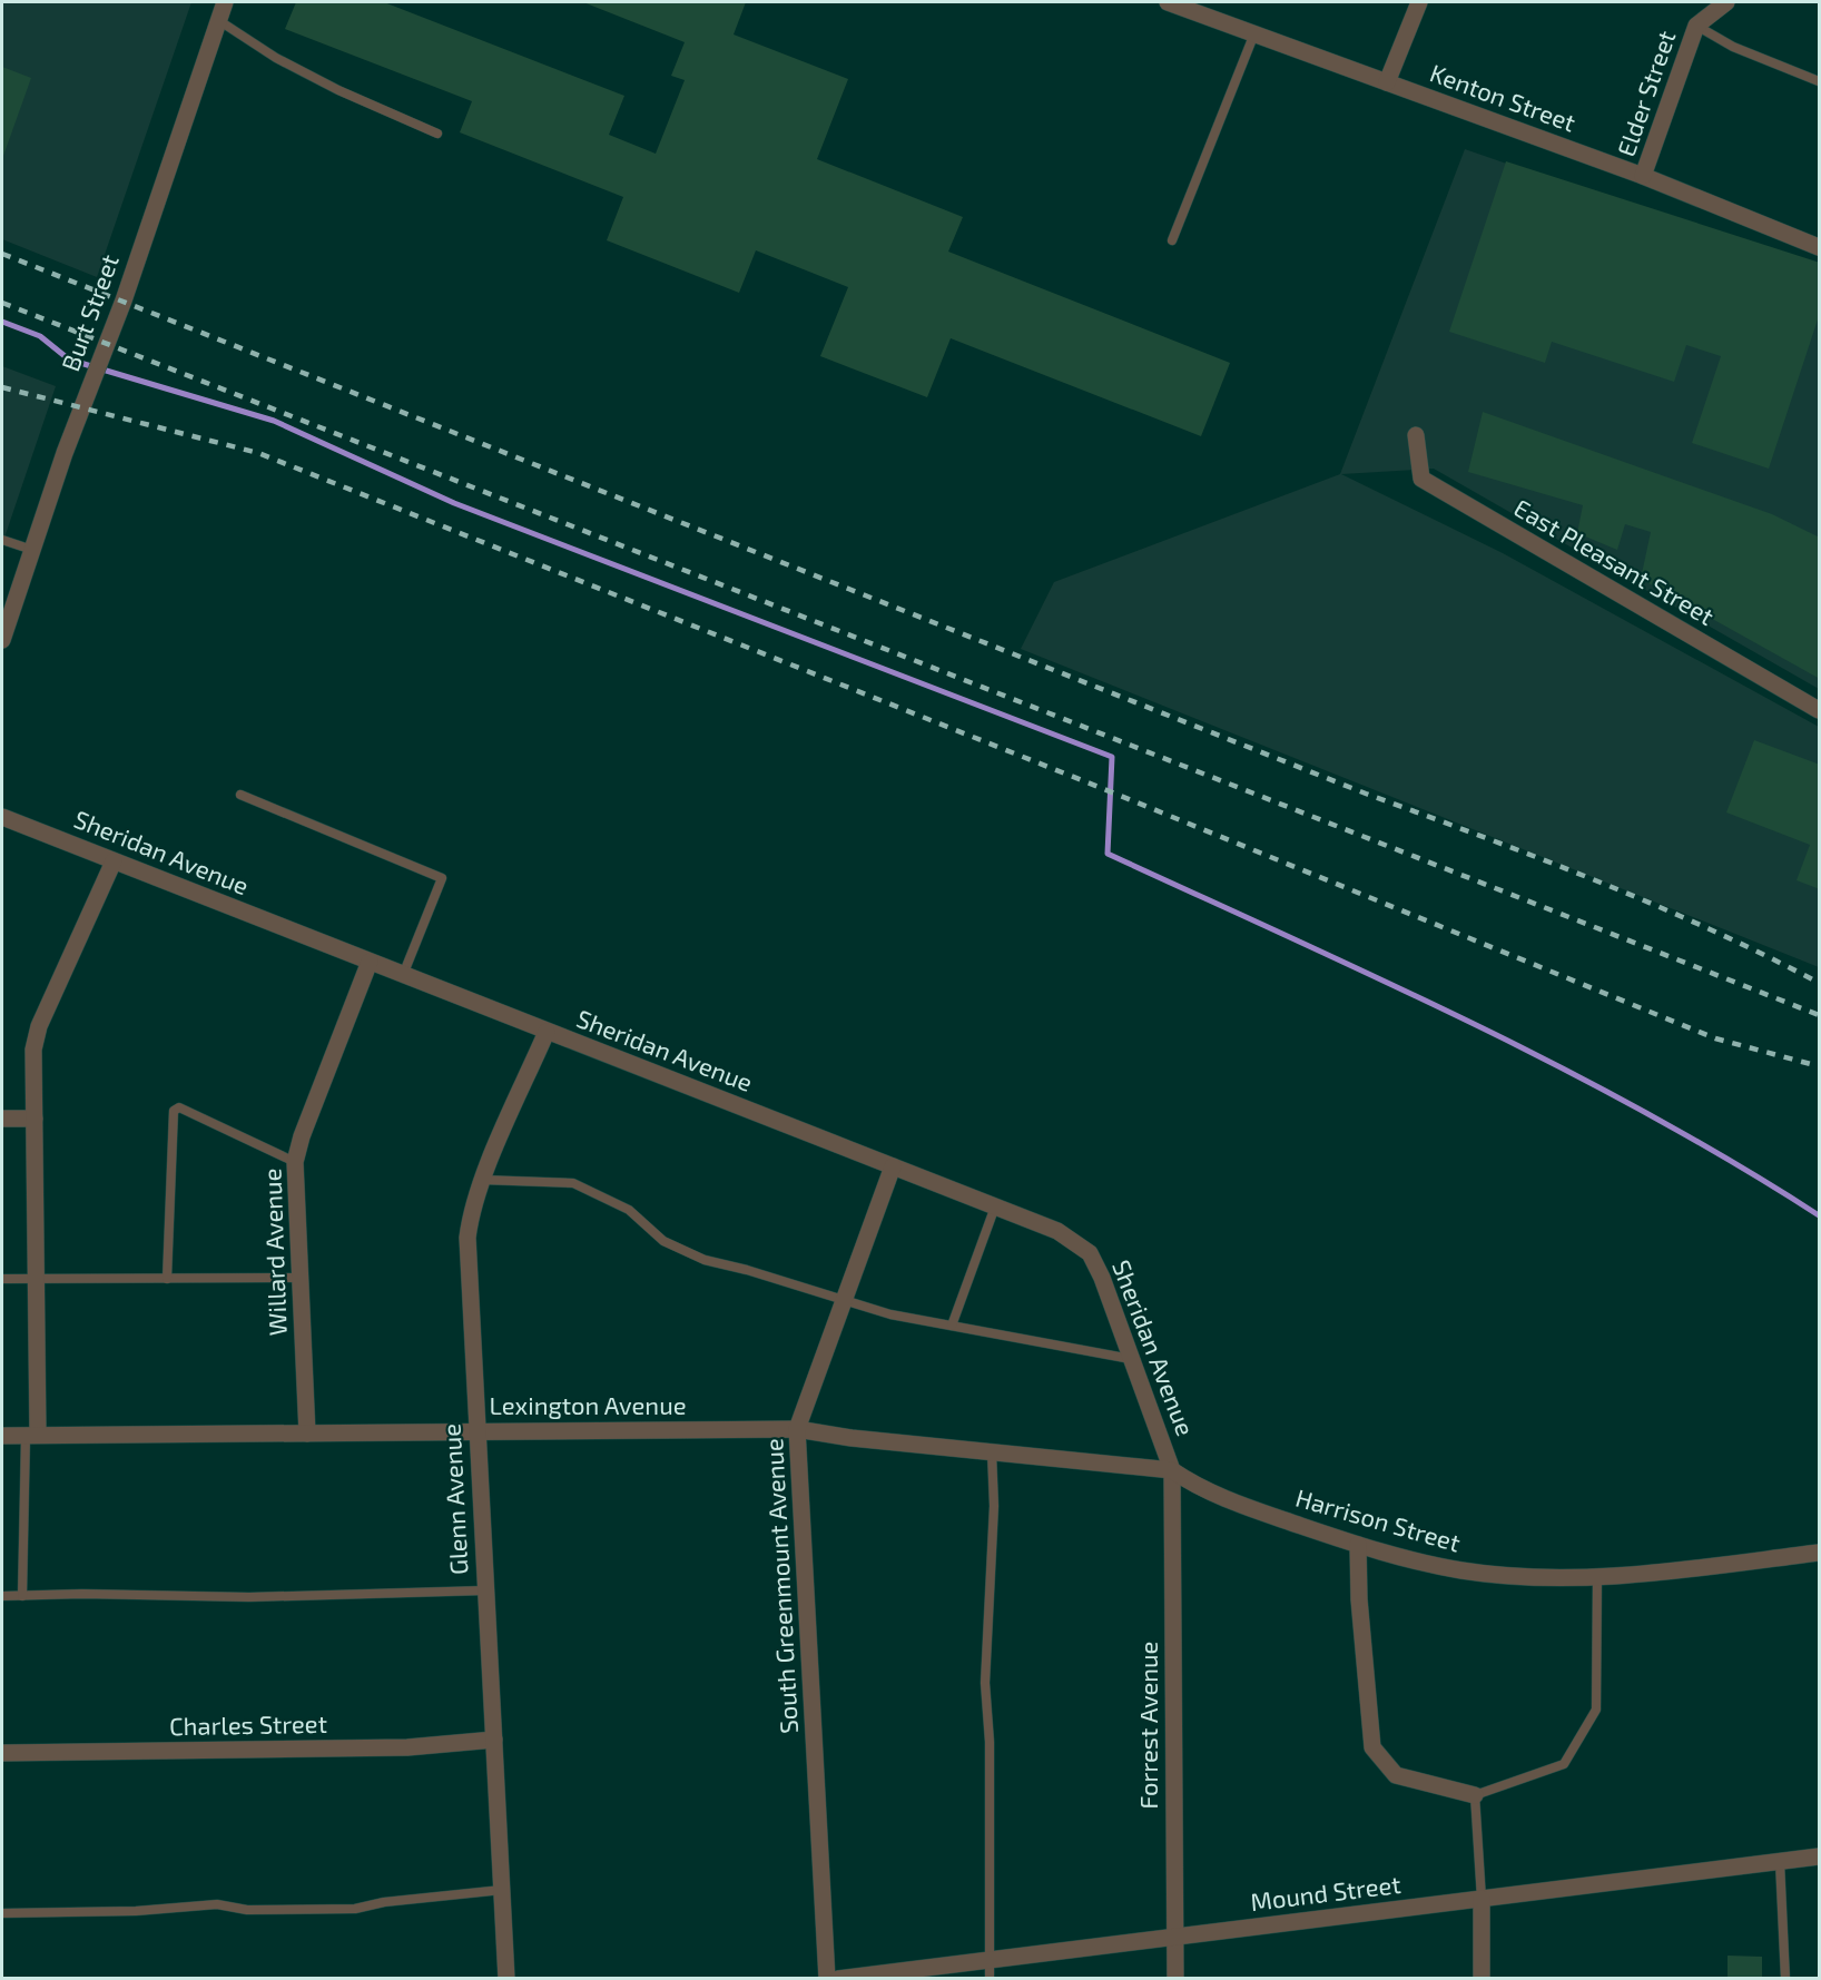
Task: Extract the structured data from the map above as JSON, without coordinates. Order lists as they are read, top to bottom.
{
  "streets": {
    "street": [
      "Elder Street",
      "Kenton Street",
      "Burt Street",
      "East Pleasant Street",
      "Sheridan Avenue",
      "Willard Avenue",
      "Lexington Avenue",
      "Glenn Avenue",
      "Harrison Street",
      "South Greenmount Avenue",
      "Charles Street",
      "Forrest Avenue",
      "Mound Street"
    ]
  },
  "crossings": [
    ["Elder Street", "Kenton Street"],
    ["Sheridan Avenue", "Willard Avenue"],
    ["Sheridan Avenue", "Lexington Avenue"],
    ["Sheridan Avenue", "Glenn Avenue"],
    ["Sheridan Avenue", "Harrison Street"],
    ["Sheridan Avenue", "South Greenmount Avenue"],
    ["Sheridan Avenue", "Forrest Avenue"],
    ["Willard Avenue", "Lexington Avenue"],
    ["Lexington Avenue", "Glenn Avenue"],
    ["Lexington Avenue", "Harrison Street"],
    ["Lexington Avenue", "South Greenmount Avenue"],
    ["Lexington Avenue", "Forrest Avenue"],
    ["Glenn Avenue", "Charles Street"],
    ["Harrison Street", "Forrest Avenue"],
    ["Forrest Avenue", "Mound Street"]
  ]
}
